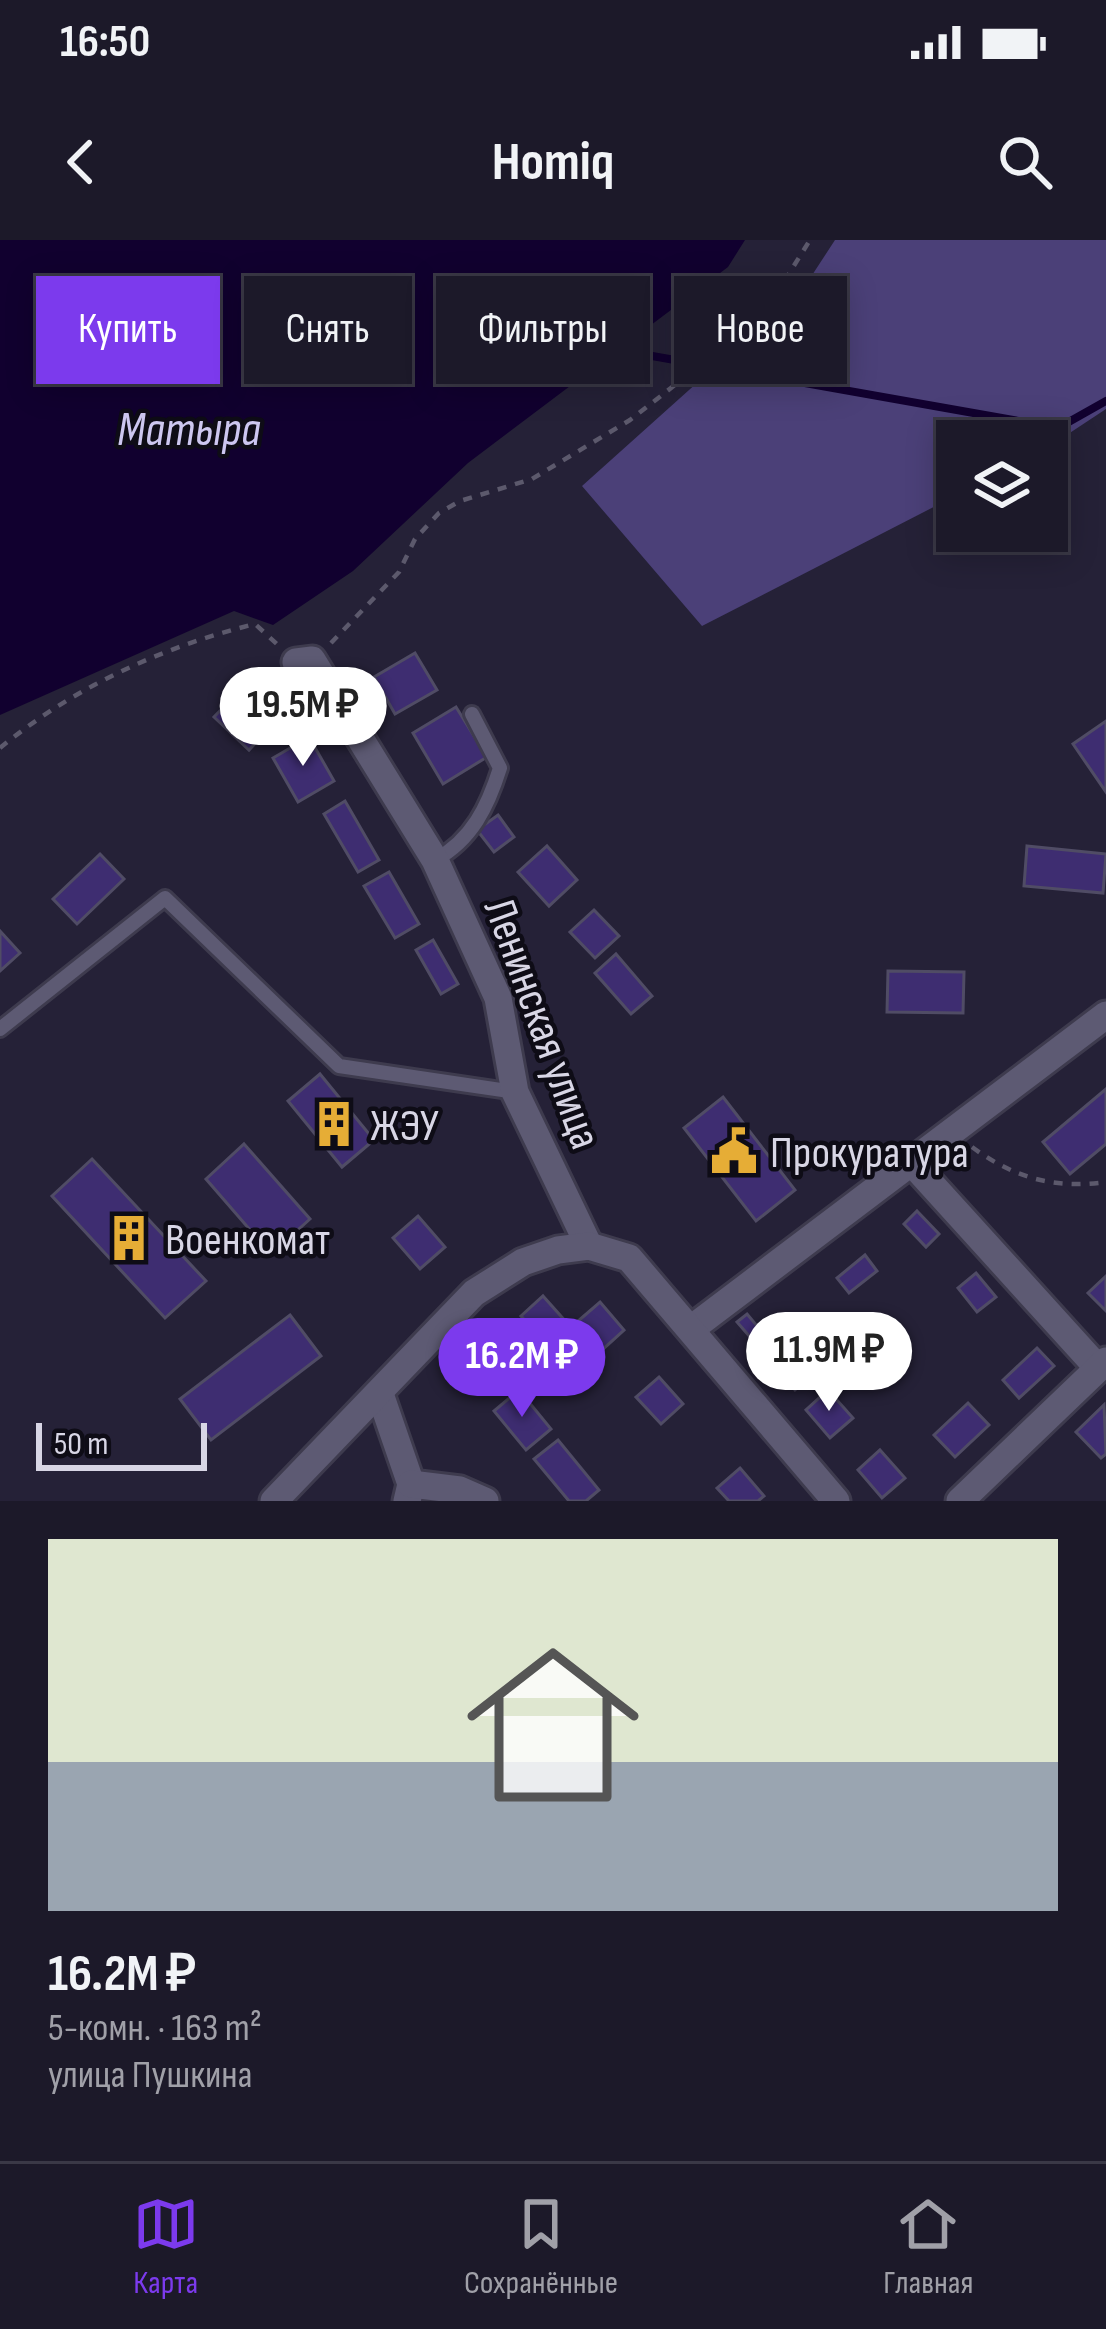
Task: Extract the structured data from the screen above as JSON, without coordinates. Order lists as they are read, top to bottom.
{
  "streets": {
    "street": ["Ленинская улица"]
  },
  "water": ["Матыра"],
  "places": {
    "building": ["ЖЭУ", "Военкомат"],
    "public building": ["Прокуратура"]
  },
  "scale_bar": "50 m",
  "page": {
    "status": "16:50",
    "header": "Homiq",
    "chip": [
      "Купить",
      "Снять",
      "Фильтры",
      "Новое"
    ],
    "price": ["19.5M ₽", "11.9M ₽", "16.2M ₽"],
    "scale": "50 m",
    "list": [
      {
        "name": "16.2M ₽",
        "note": "5-комн. · 163 m² · улица Пушкина"
      }
    ],
    "tabs": ["Карта", "Сохранённые", "Главная"]
  }
}
